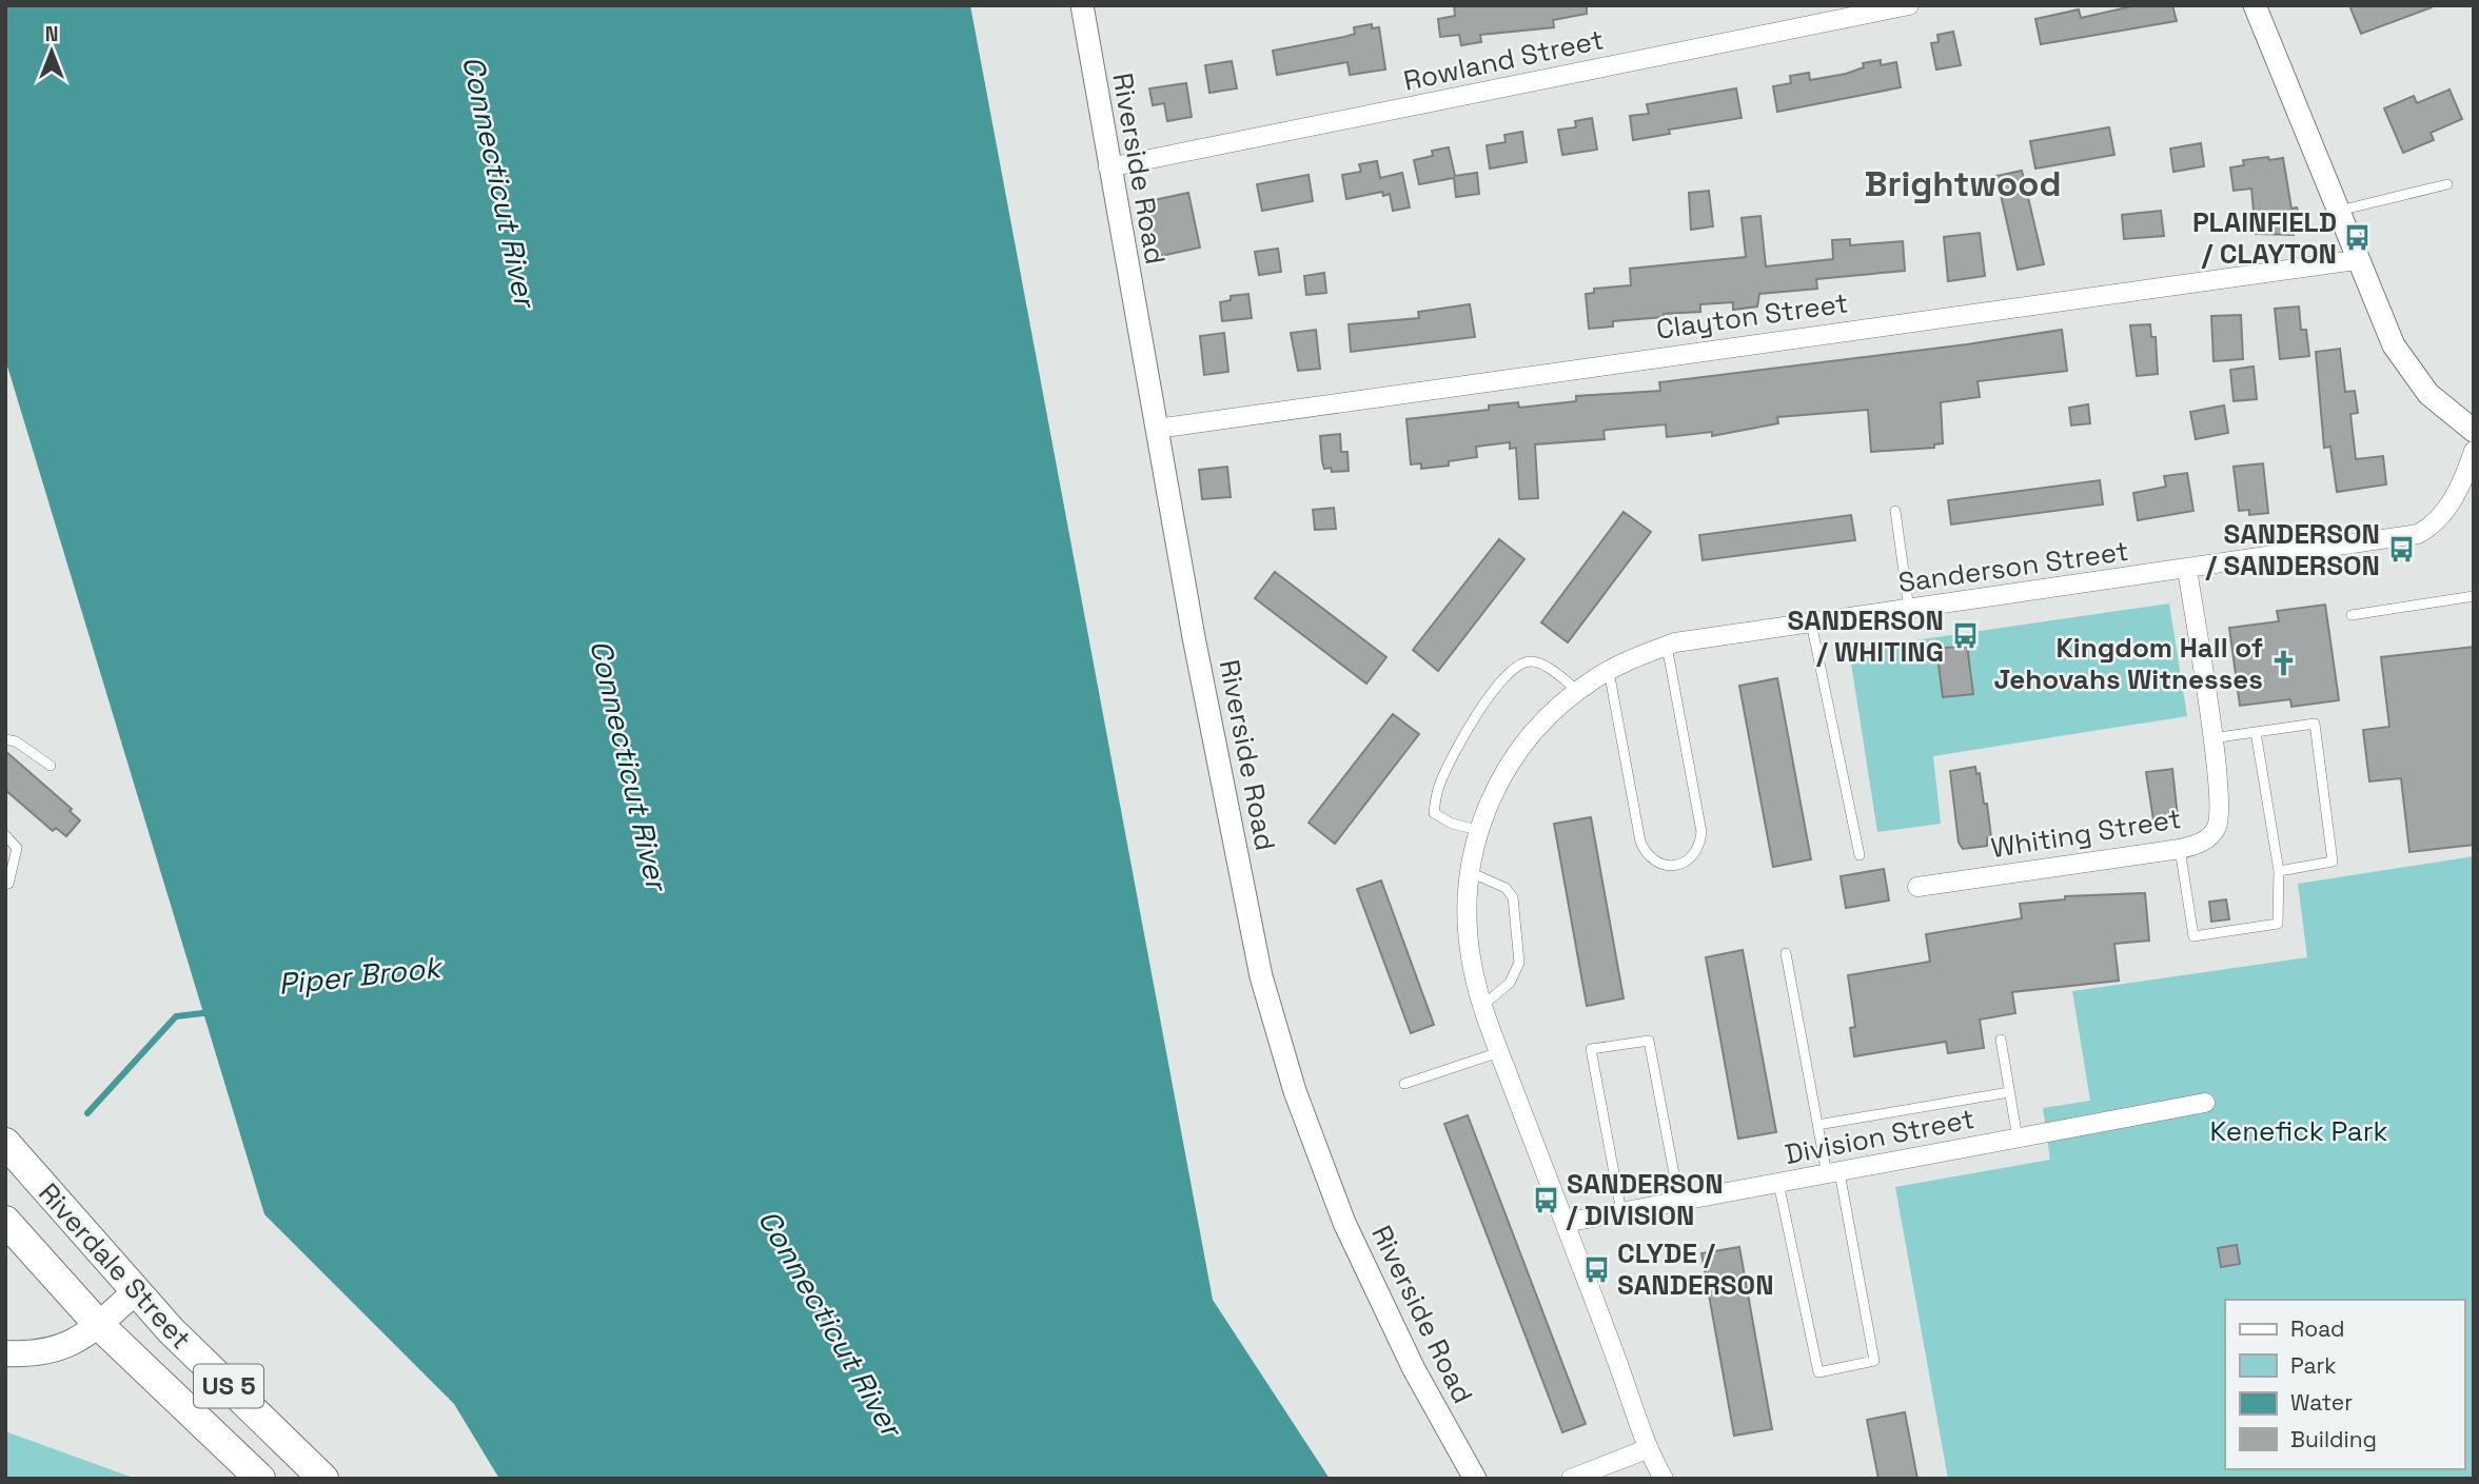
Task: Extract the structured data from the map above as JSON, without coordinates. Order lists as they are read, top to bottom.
{
  "streets": {
    "main road": ["Riverdale Street", "US 5"],
    "street": [
      "Rowland Street",
      "Riverside Road",
      "Clayton Street",
      "Sanderson Street",
      "Whiting Street",
      "Division Street"
    ]
  },
  "crossings": [
    ["Rowland Street", "Riverside Road"],
    ["Riverside Road", "Clayton Street"],
    ["Sanderson Street", "Whiting Street"],
    ["Sanderson Street", "Division Street"]
  ],
  "districts": ["Brightwood"],
  "water": ["Connecticut River", "Piper Brook"],
  "parks": ["Kenefick Park"],
  "places": {
    "bus stop": [
      "PLAINFIELD / CLAYTON",
      "SANDERSON / SANDERSON",
      "SANDERSON / WHITING",
      "SANDERSON / DIVISION",
      "CLYDE / SANDERSON"
    ],
    "church": ["Kingdom Hall of Jehovahs Witnesses"]
  },
  "legend": [
    "Road",
    "Park",
    "Water",
    "Building"
  ],
  "north": "top"
}
